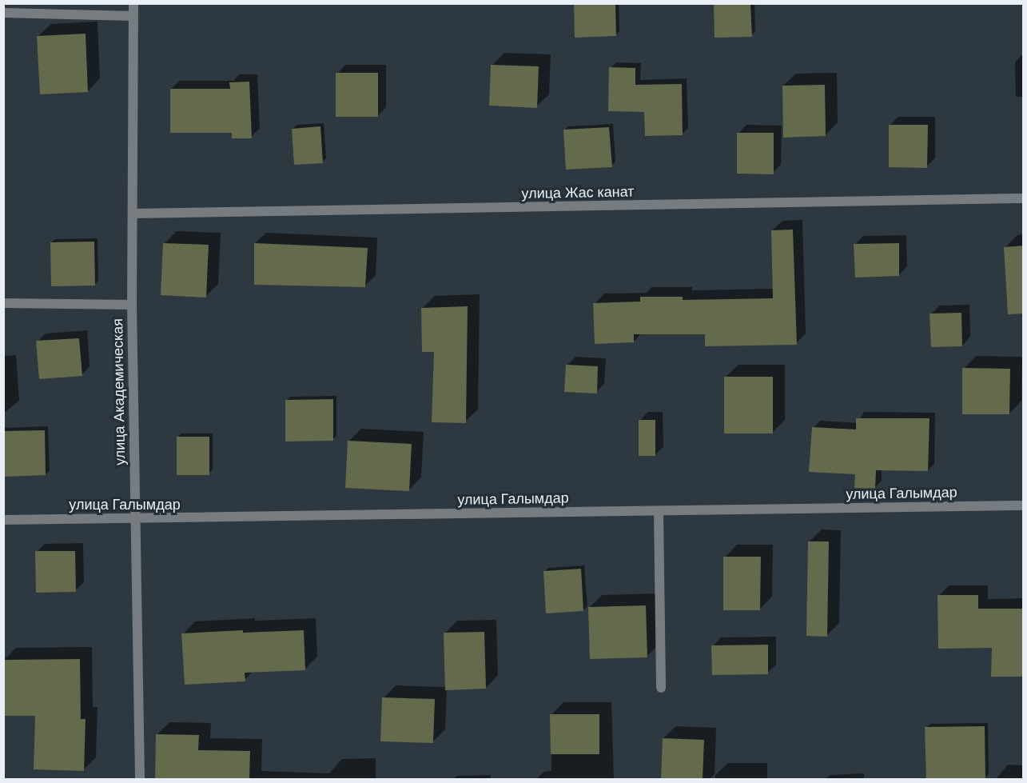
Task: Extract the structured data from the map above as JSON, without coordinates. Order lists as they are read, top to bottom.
{
  "streets": {
    "street": ["улица Жас канат", "улица Академическая", "улица Галымдар"]
  },
  "crossings": [
    ["улица Жас канат", "улица Академическая"],
    ["улица Академическая", "улица Галымдар"]
  ]
}
